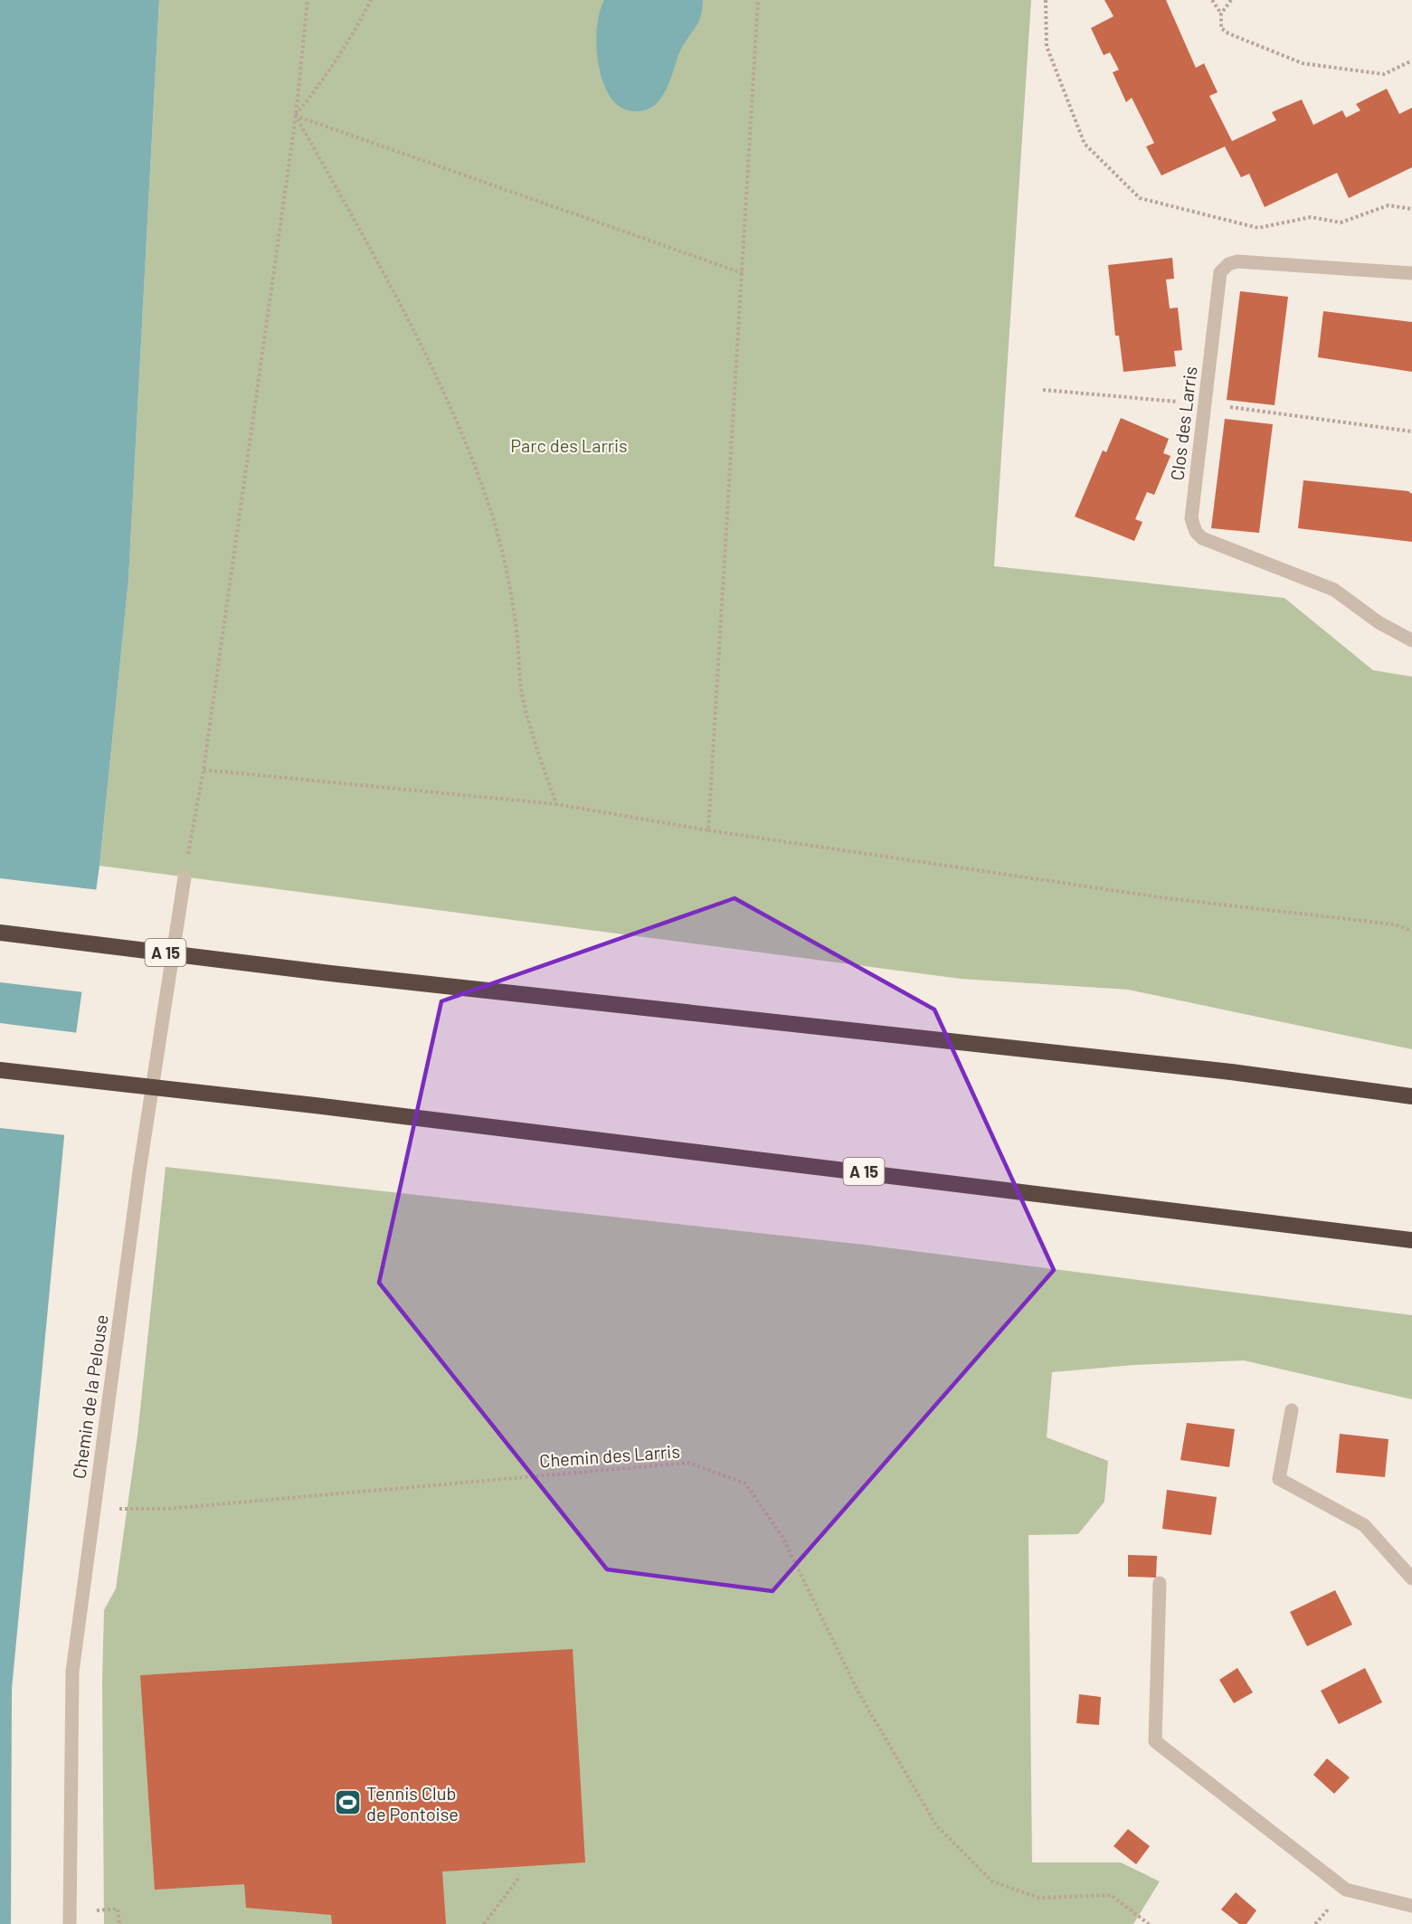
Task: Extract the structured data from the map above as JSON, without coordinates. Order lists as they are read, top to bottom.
{
  "streets": {
    "highway": ["A 15"],
    "street": ["Clos des Larris", "Chemin de la Pelouse"],
    "path": ["Chemin des Larris"]
  },
  "crossings": [
    ["Chemin de la Pelouse", "Chemin des Larris"]
  ],
  "parks": ["Parc des Larris"],
  "places": {
    "sports": ["Tennis Club de Pontoise"]
  }
}
